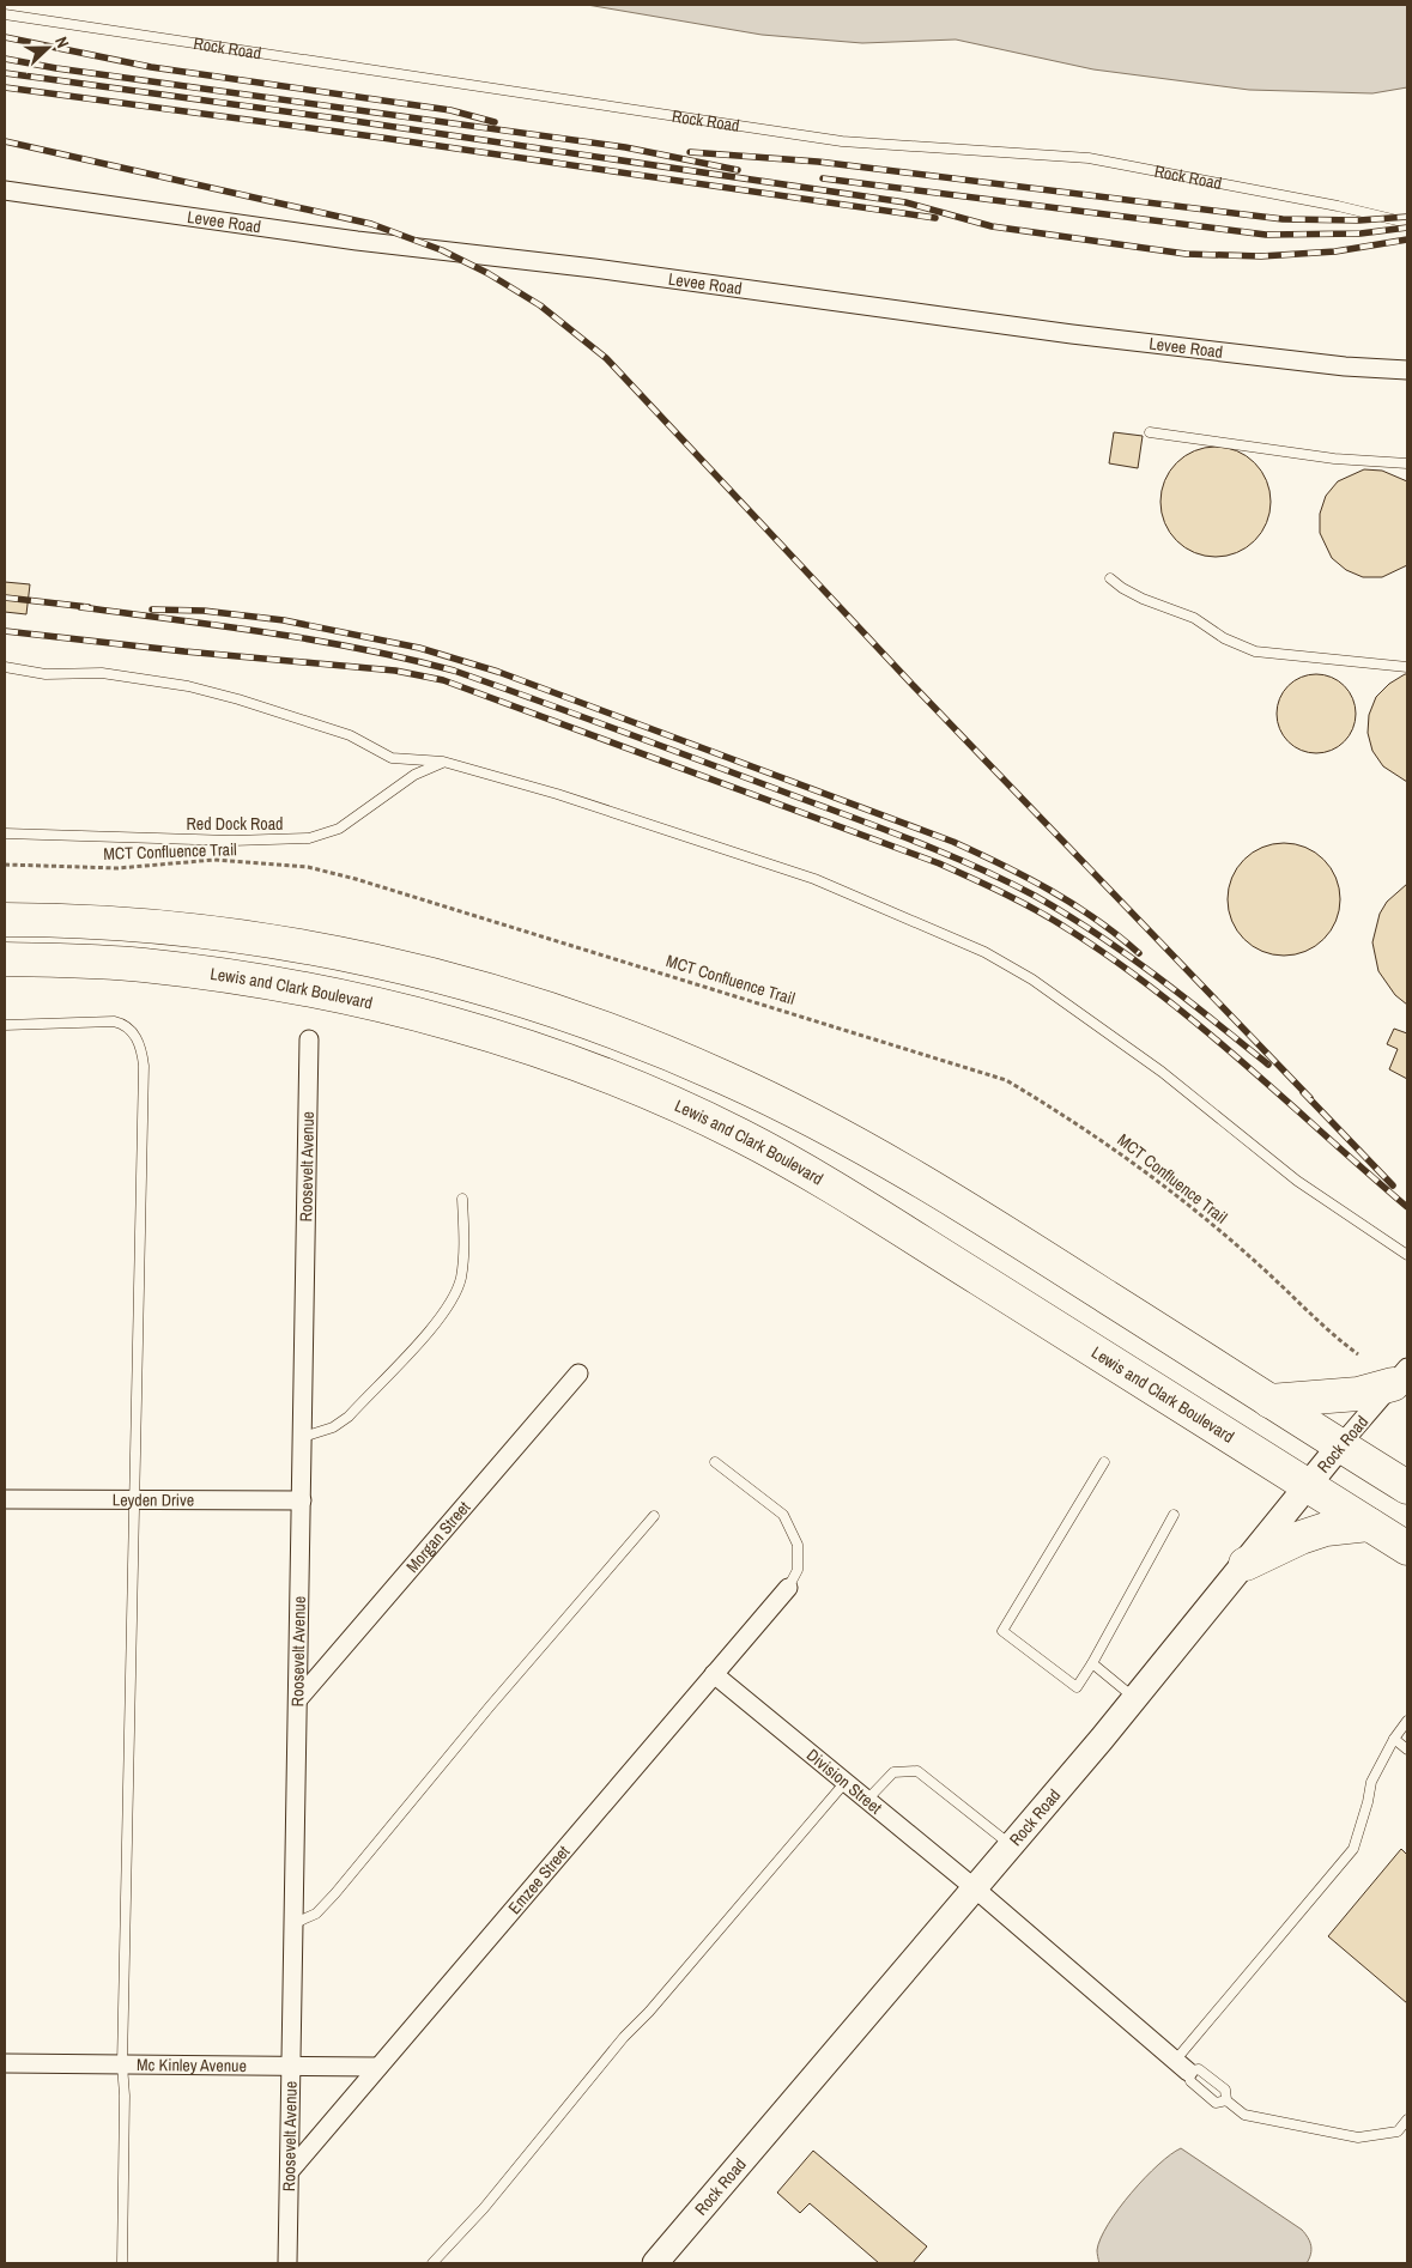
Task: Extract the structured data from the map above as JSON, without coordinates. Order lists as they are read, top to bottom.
{
  "streets": {
    "highway": ["Lewis and Clark Boulevard"],
    "main road": ["Rock Road"],
    "street": [
      "Levee Road",
      "Roosevelt Avenue",
      "Leyden Drive",
      "Morgan Street",
      "Division Street",
      "Emzee Street",
      "Mc Kinley Avenue"
    ],
    "lane": ["Red Dock Road"],
    "path": ["MCT Confluence Trail"]
  },
  "crossings": [
    ["Rock Road", "Lewis and Clark Boulevard"],
    ["Rock Road", "Division Street"],
    ["Roosevelt Avenue", "Leyden Drive"],
    ["Roosevelt Avenue", "Morgan Street"],
    ["Roosevelt Avenue", "Emzee Street"],
    ["Roosevelt Avenue", "Mc Kinley Avenue"],
    ["Division Street", "Emzee Street"],
    ["Emzee Street", "Mc Kinley Avenue"]
  ],
  "north": "right"
}
